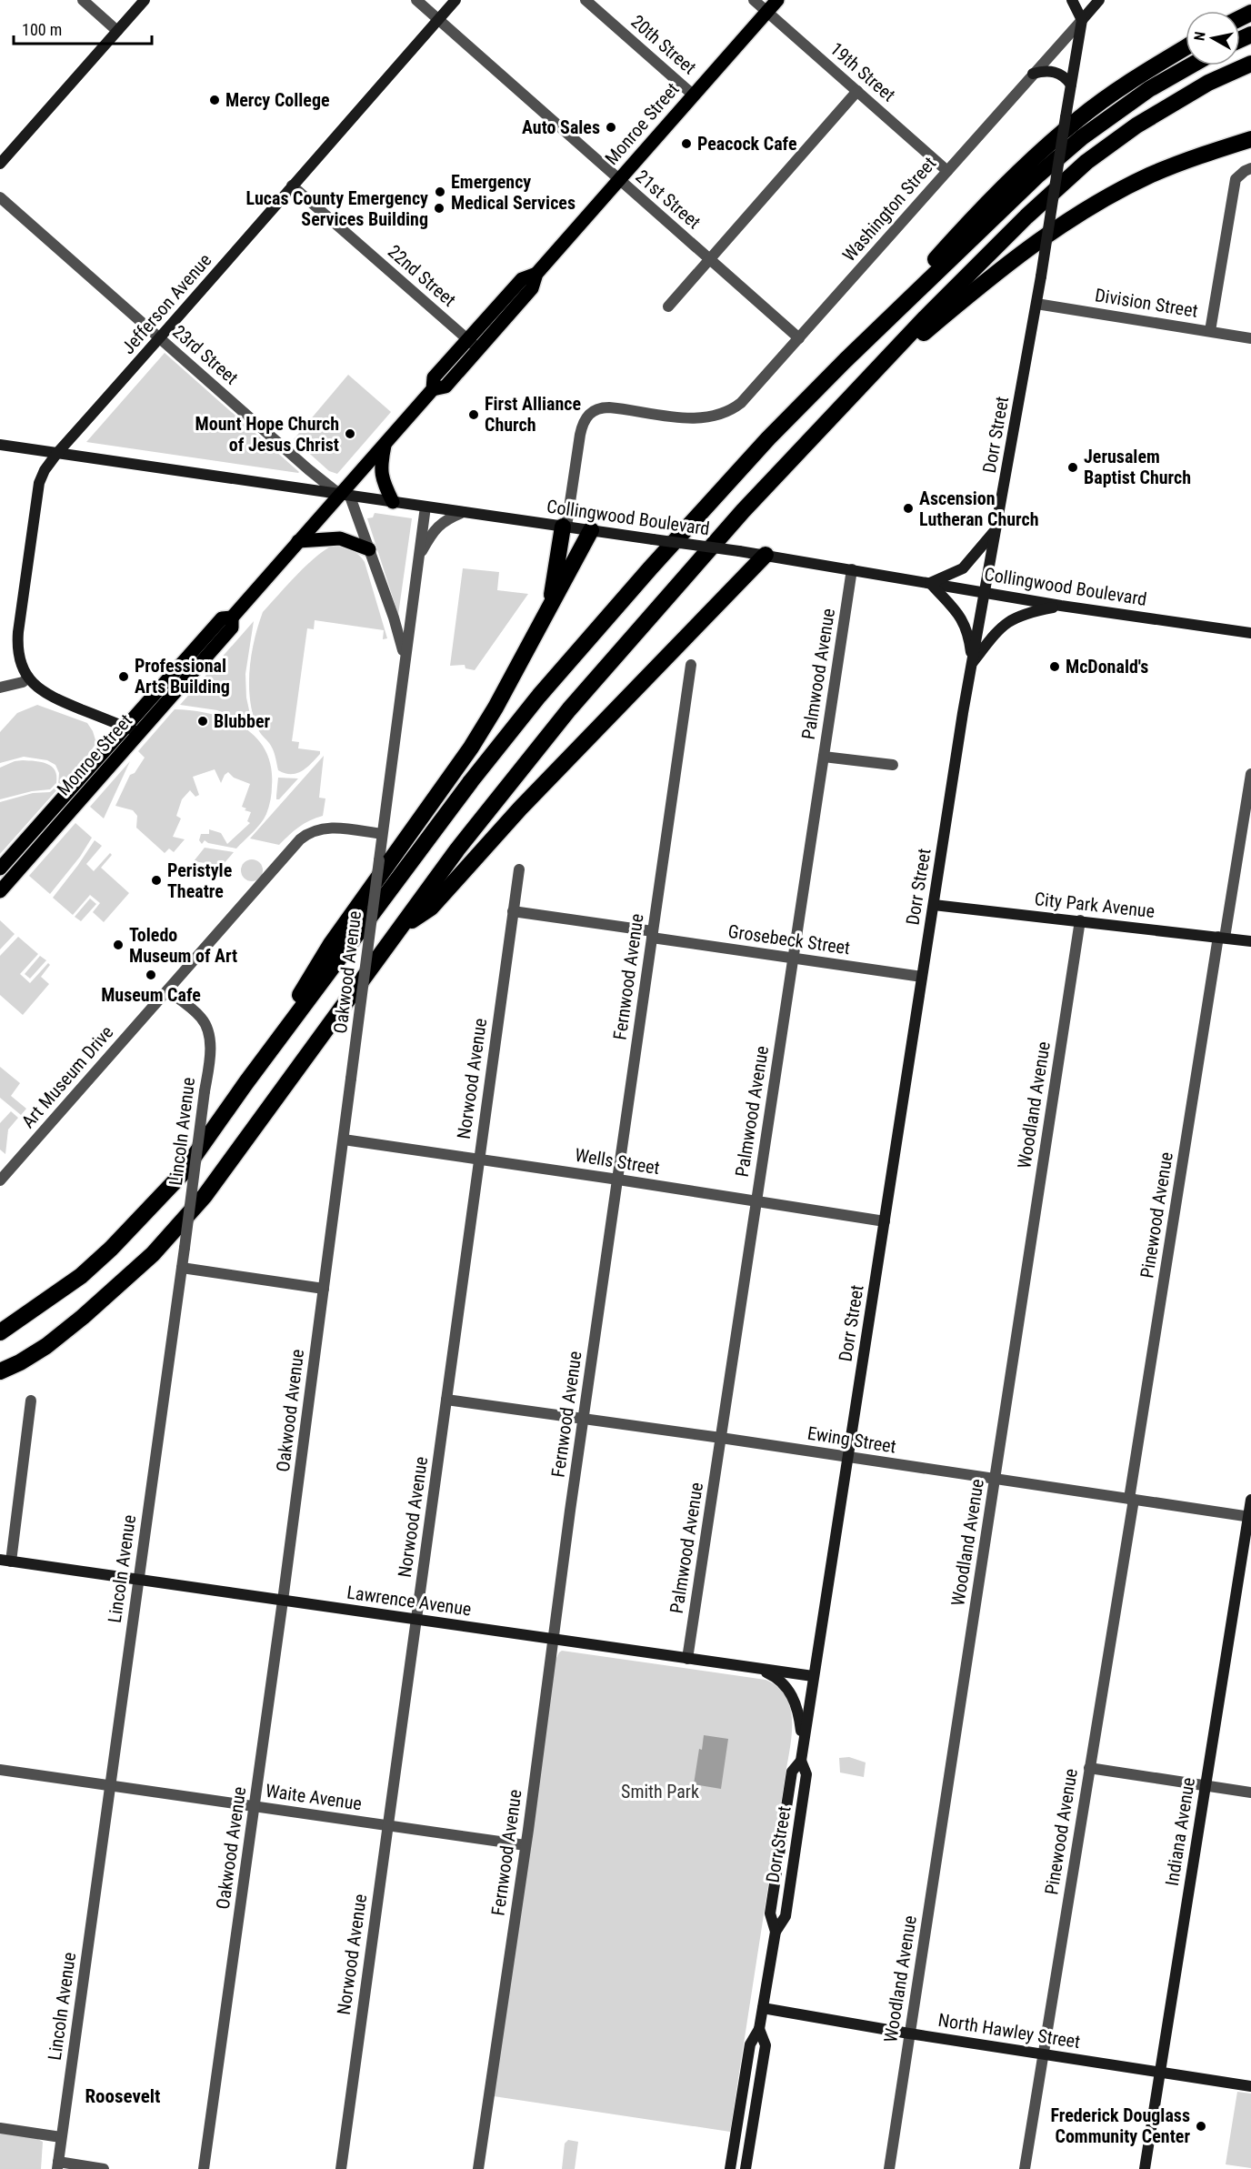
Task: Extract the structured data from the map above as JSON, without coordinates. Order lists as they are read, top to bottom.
{
  "streets": {
    "main road": [
      "Monroe Street",
      "Washington Street",
      "Jefferson Avenue",
      "Dorr Street",
      "Collingwood Boulevard",
      "City Park Avenue",
      "Lawrence Avenue",
      "Indiana Avenue",
      "North Hawley Street"
    ],
    "street": [
      "20th Street",
      "19th Street",
      "21st Street",
      "22nd Street",
      "Division Street",
      "23rd Street",
      "Palmwood Avenue",
      "Grosebeck Street",
      "Oakwood Avenue",
      "Fernwood Avenue",
      "Art Museum Drive",
      "Norwood Avenue",
      "Woodland Avenue",
      "Lincoln Avenue",
      "Wells Street",
      "Pinewood Avenue",
      "Ewing Street",
      "Waite Avenue"
    ]
  },
  "crossings": [
    ["20th Street", "Monroe Street"],
    ["19th Street", "Monroe Street"],
    ["19th Street", "Washington Street"],
    ["Monroe Street", "21st Street"],
    ["Monroe Street", "22nd Street"],
    ["Monroe Street", "23rd Street"],
    ["Monroe Street", "Collingwood Boulevard"],
    ["Monroe Street", "Oakwood Avenue"],
    ["21st Street", "Washington Street"],
    ["21st Street", "Jefferson Avenue"],
    ["Washington Street", "Dorr Street"],
    ["Washington Street", "Collingwood Boulevard"],
    ["22nd Street", "Jefferson Avenue"],
    ["Division Street", "Dorr Street"],
    ["Jefferson Avenue", "23rd Street"],
    ["Jefferson Avenue", "Collingwood Boulevard"],
    ["23rd Street", "Collingwood Boulevard"],
    ["23rd Street", "Oakwood Avenue"],
    ["Dorr Street", "Collingwood Boulevard"],
    ["Dorr Street", "City Park Avenue"],
    ["Dorr Street", "Grosebeck Street"],
    ["Dorr Street", "Wells Street"],
    ["Dorr Street", "Ewing Street"],
    ["Dorr Street", "Lawrence Avenue"],
    ["Dorr Street", "North Hawley Street"],
    ["Collingwood Boulevard", "Palmwood Avenue"],
    ["Collingwood Boulevard", "Oakwood Avenue"],
    ["Palmwood Avenue", "Grosebeck Street"],
    ["Palmwood Avenue", "Wells Street"],
    ["Palmwood Avenue", "Ewing Street"],
    ["Palmwood Avenue", "Lawrence Avenue"],
    ["City Park Avenue", "Woodland Avenue"],
    ["City Park Avenue", "Pinewood Avenue"],
    ["Grosebeck Street", "Fernwood Avenue"],
    ["Grosebeck Street", "Norwood Avenue"],
    ["Oakwood Avenue", "Art Museum Drive"],
    ["Oakwood Avenue", "Wells Street"],
    ["Oakwood Avenue", "Lawrence Avenue"],
    ["Oakwood Avenue", "Waite Avenue"],
    ["Fernwood Avenue", "Wells Street"],
    ["Fernwood Avenue", "Ewing Street"],
    ["Fernwood Avenue", "Lawrence Avenue"],
    ["Fernwood Avenue", "Waite Avenue"],
    ["Art Museum Drive", "Lincoln Avenue"],
    ["Norwood Avenue", "Wells Street"],
    ["Norwood Avenue", "Ewing Street"],
    ["Norwood Avenue", "Lawrence Avenue"],
    ["Norwood Avenue", "Waite Avenue"],
    ["Woodland Avenue", "Ewing Street"],
    ["Woodland Avenue", "North Hawley Street"],
    ["Lincoln Avenue", "Lawrence Avenue"],
    ["Lincoln Avenue", "Waite Avenue"],
    ["Pinewood Avenue", "Ewing Street"],
    ["Pinewood Avenue", "North Hawley Street"],
    ["Ewing Street", "Indiana Avenue"],
    ["Indiana Avenue", "North Hawley Street"]
  ],
  "districts": ["Roosevelt"],
  "parks": ["Smith Park"],
  "places": [
    "Mercy College",
    "Auto Sales",
    "Peacock Cafe",
    "Emergency Medical Services",
    "Lucas County Emergency Services Building",
    "First Alliance Church",
    "Mount Hope Church of Jesus Christ",
    "Jerusalem Baptist Church",
    "Ascension Lutheran Church",
    "McDonald's",
    "Professional Arts Building",
    "Blubber",
    "Peristyle Theatre",
    "Toledo Museum of Art",
    "Museum Cafe",
    "Frederick Douglass Community Center"
  ],
  "scale_bar": "100 m",
  "north": "left"
}
